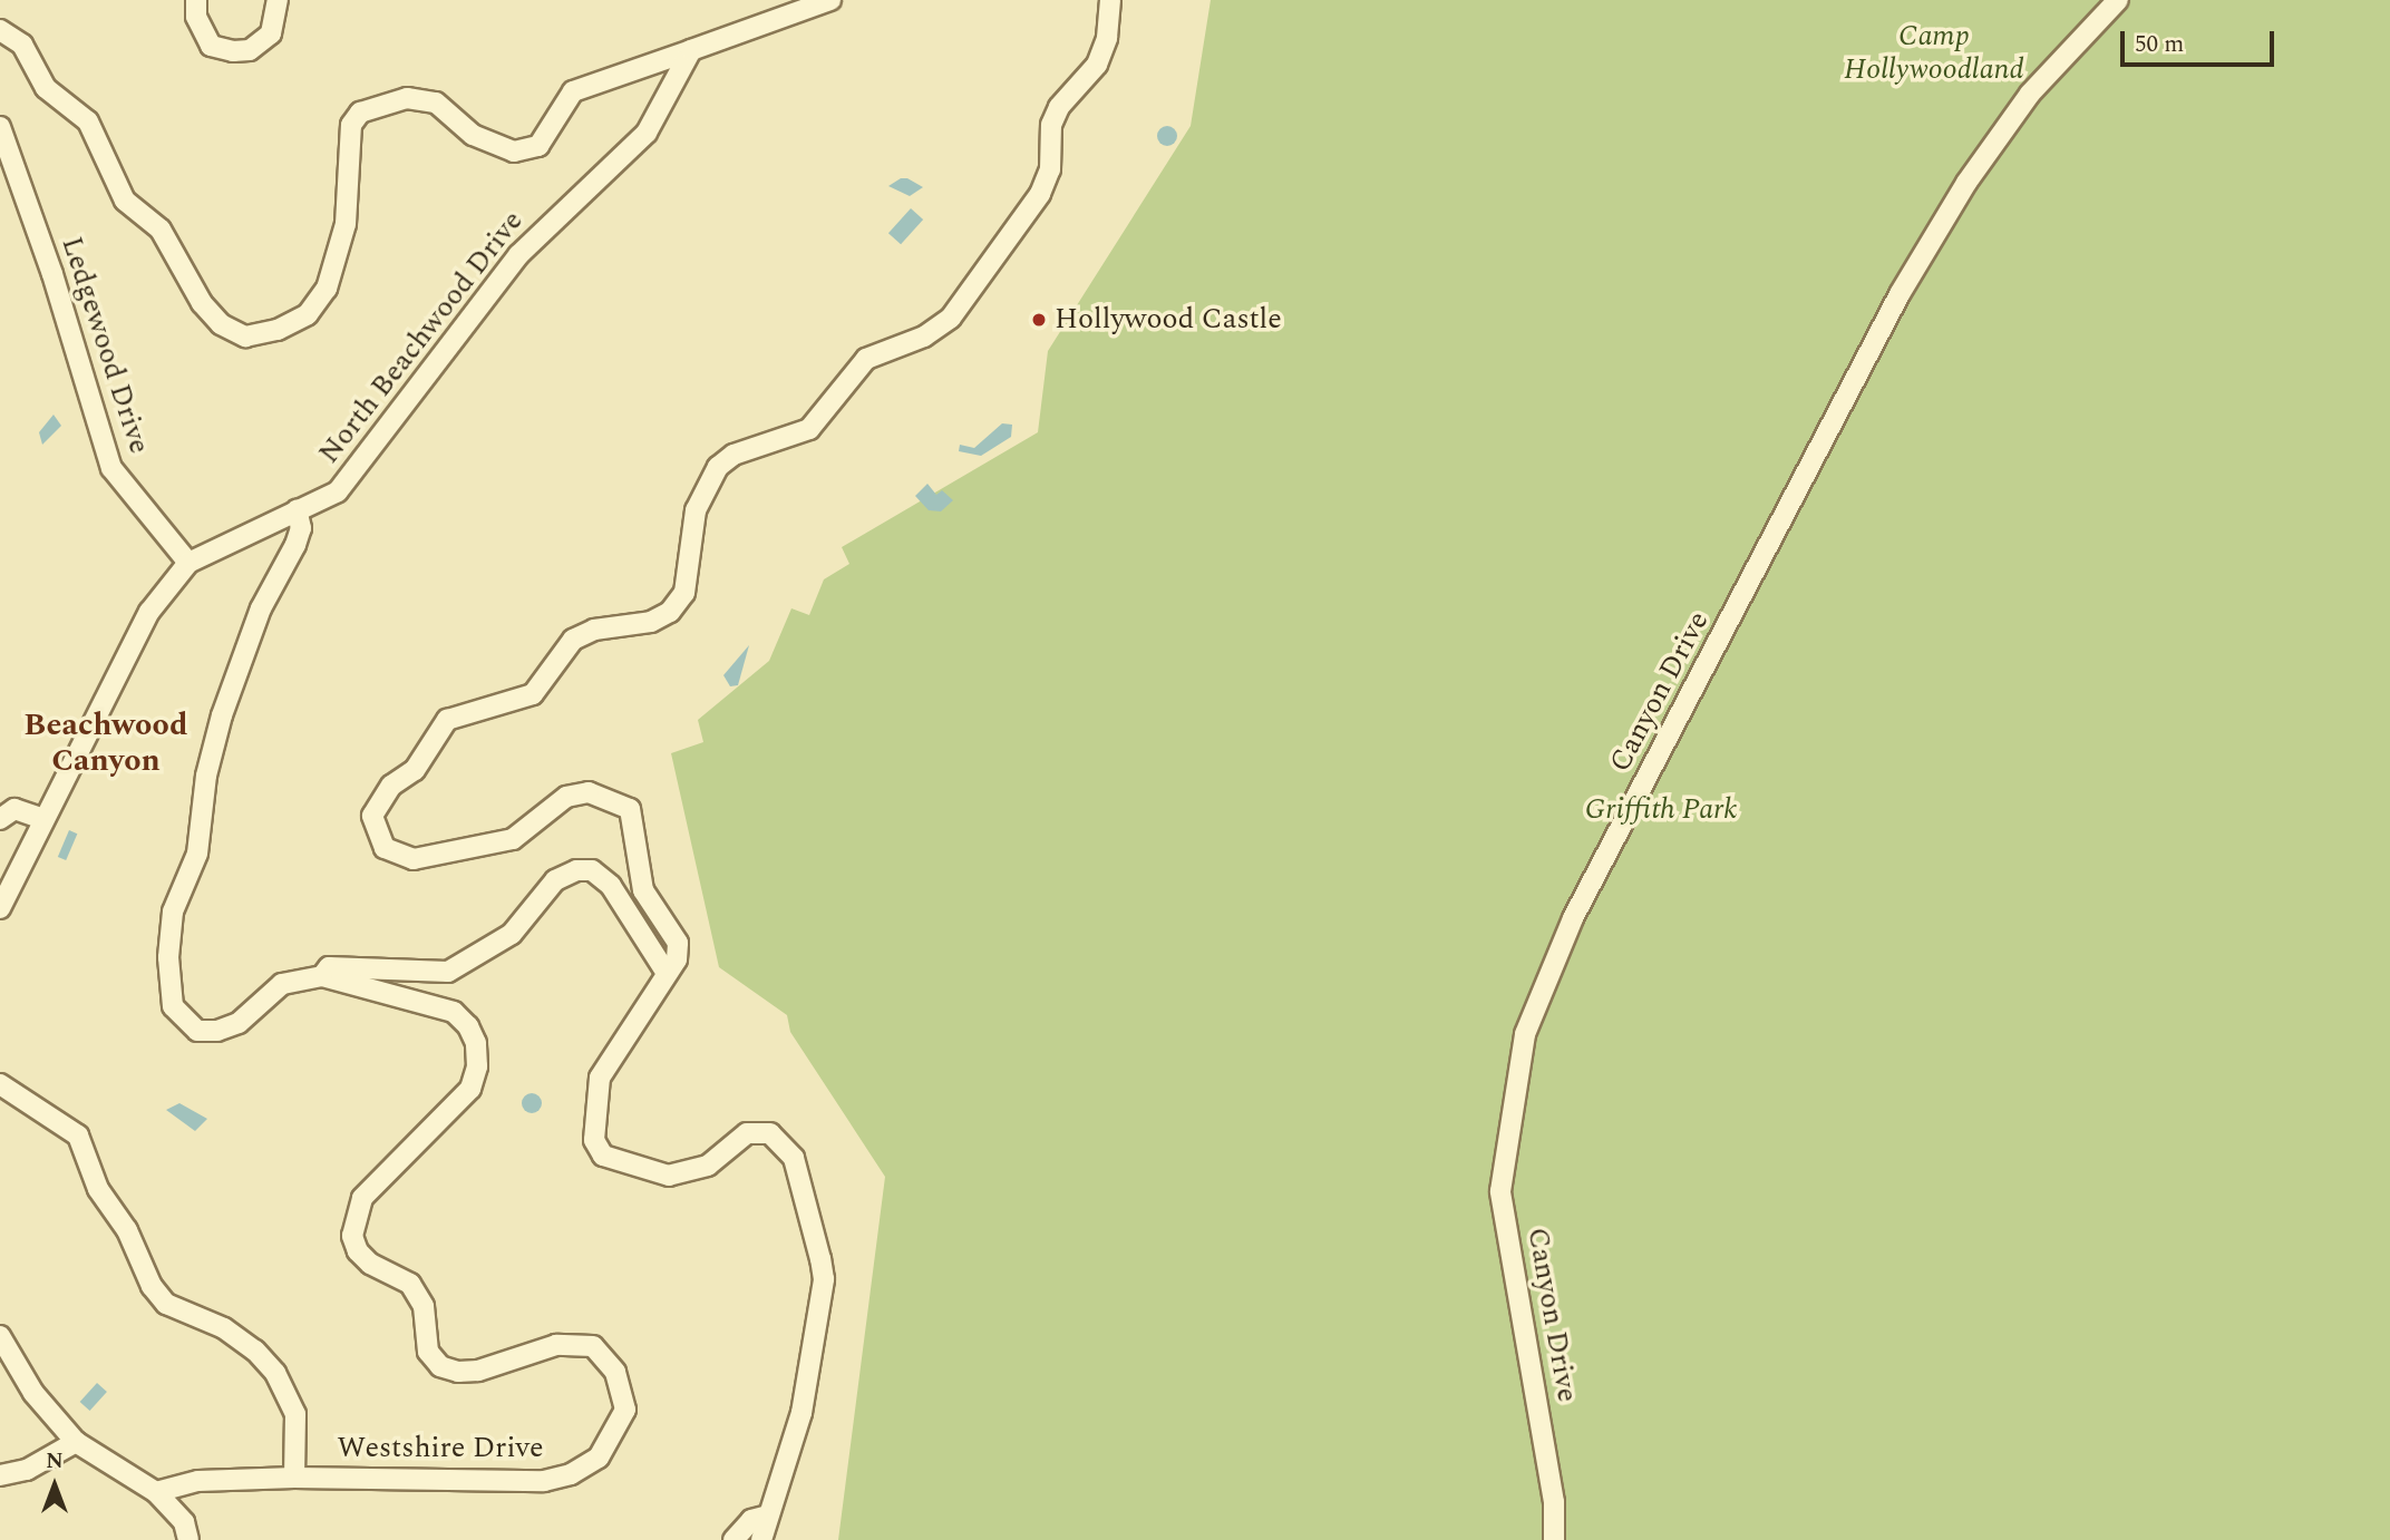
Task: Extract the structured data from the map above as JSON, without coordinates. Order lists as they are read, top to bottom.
{
  "streets": {
    "street": [
      "North Beachwood Drive",
      "Ledgewood Drive",
      "Canyon Drive",
      "Westshire Drive"
    ]
  },
  "crossings": [
    ["North Beachwood Drive", "Ledgewood Drive"],
    ["North Beachwood Drive", "Westshire Drive"]
  ],
  "districts": ["Beachwood Canyon"],
  "parks": ["Camp Hollywoodland", "Griffith Park"],
  "places": ["Hollywood Castle"],
  "scale_bar": "50 m",
  "north": "top"
}
